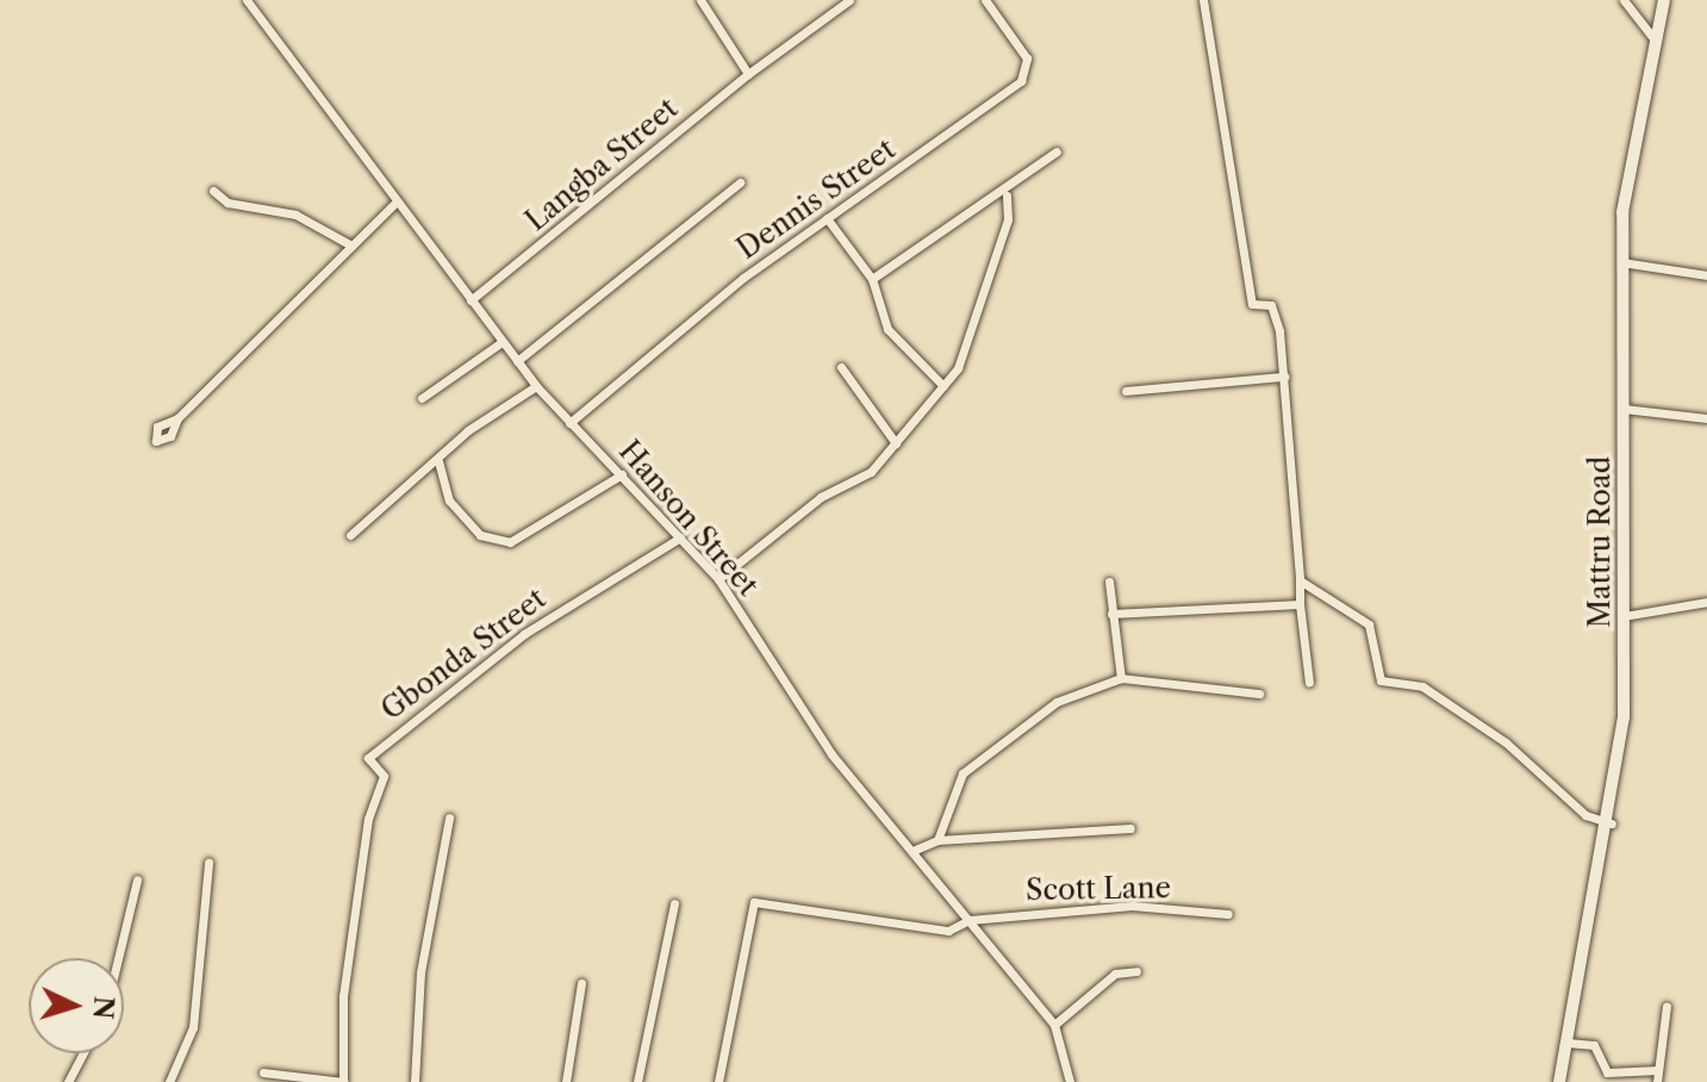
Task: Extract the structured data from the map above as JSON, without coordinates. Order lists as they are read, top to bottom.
{
  "streets": {
    "main road": ["Mattru Road"],
    "street": [
      "Langba Street",
      "Dennis Street",
      "Hanson Street",
      "Gbonda Street",
      "Scott Lane"
    ]
  },
  "crossings": [
    ["Langba Street", "Hanson Street"],
    ["Dennis Street", "Hanson Street"],
    ["Hanson Street", "Gbonda Street"],
    ["Hanson Street", "Scott Lane"]
  ],
  "north": "right"
}
